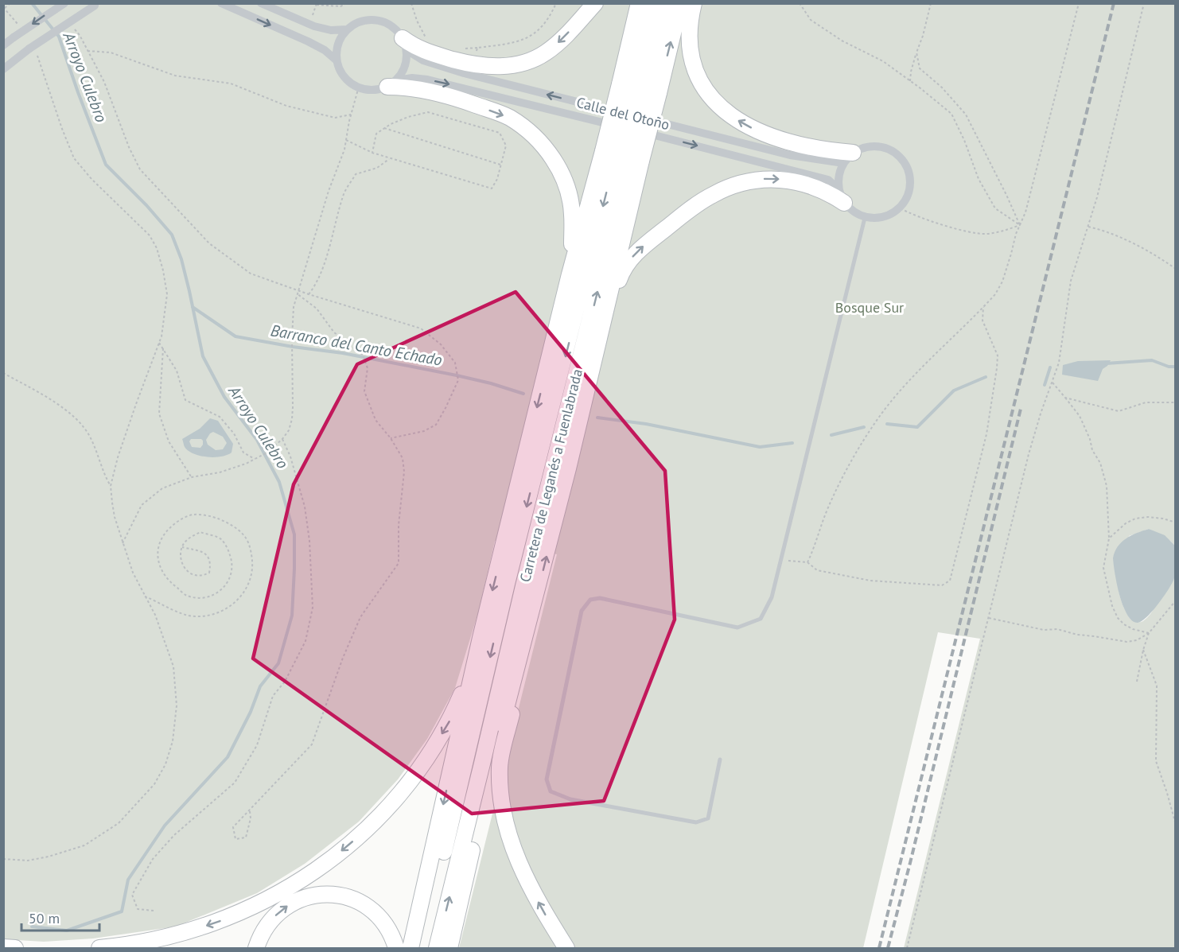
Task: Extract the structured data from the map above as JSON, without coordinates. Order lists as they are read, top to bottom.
{
  "streets": {
    "highway": ["Carretera de Leganés a Fuenlabrada"],
    "street": ["Calle del Otoño"]
  },
  "water": ["Arroyo Culebro", "Barranco del Canto Echado"],
  "parks": ["Bosque Sur"],
  "scale_bar": "50 m"
}
